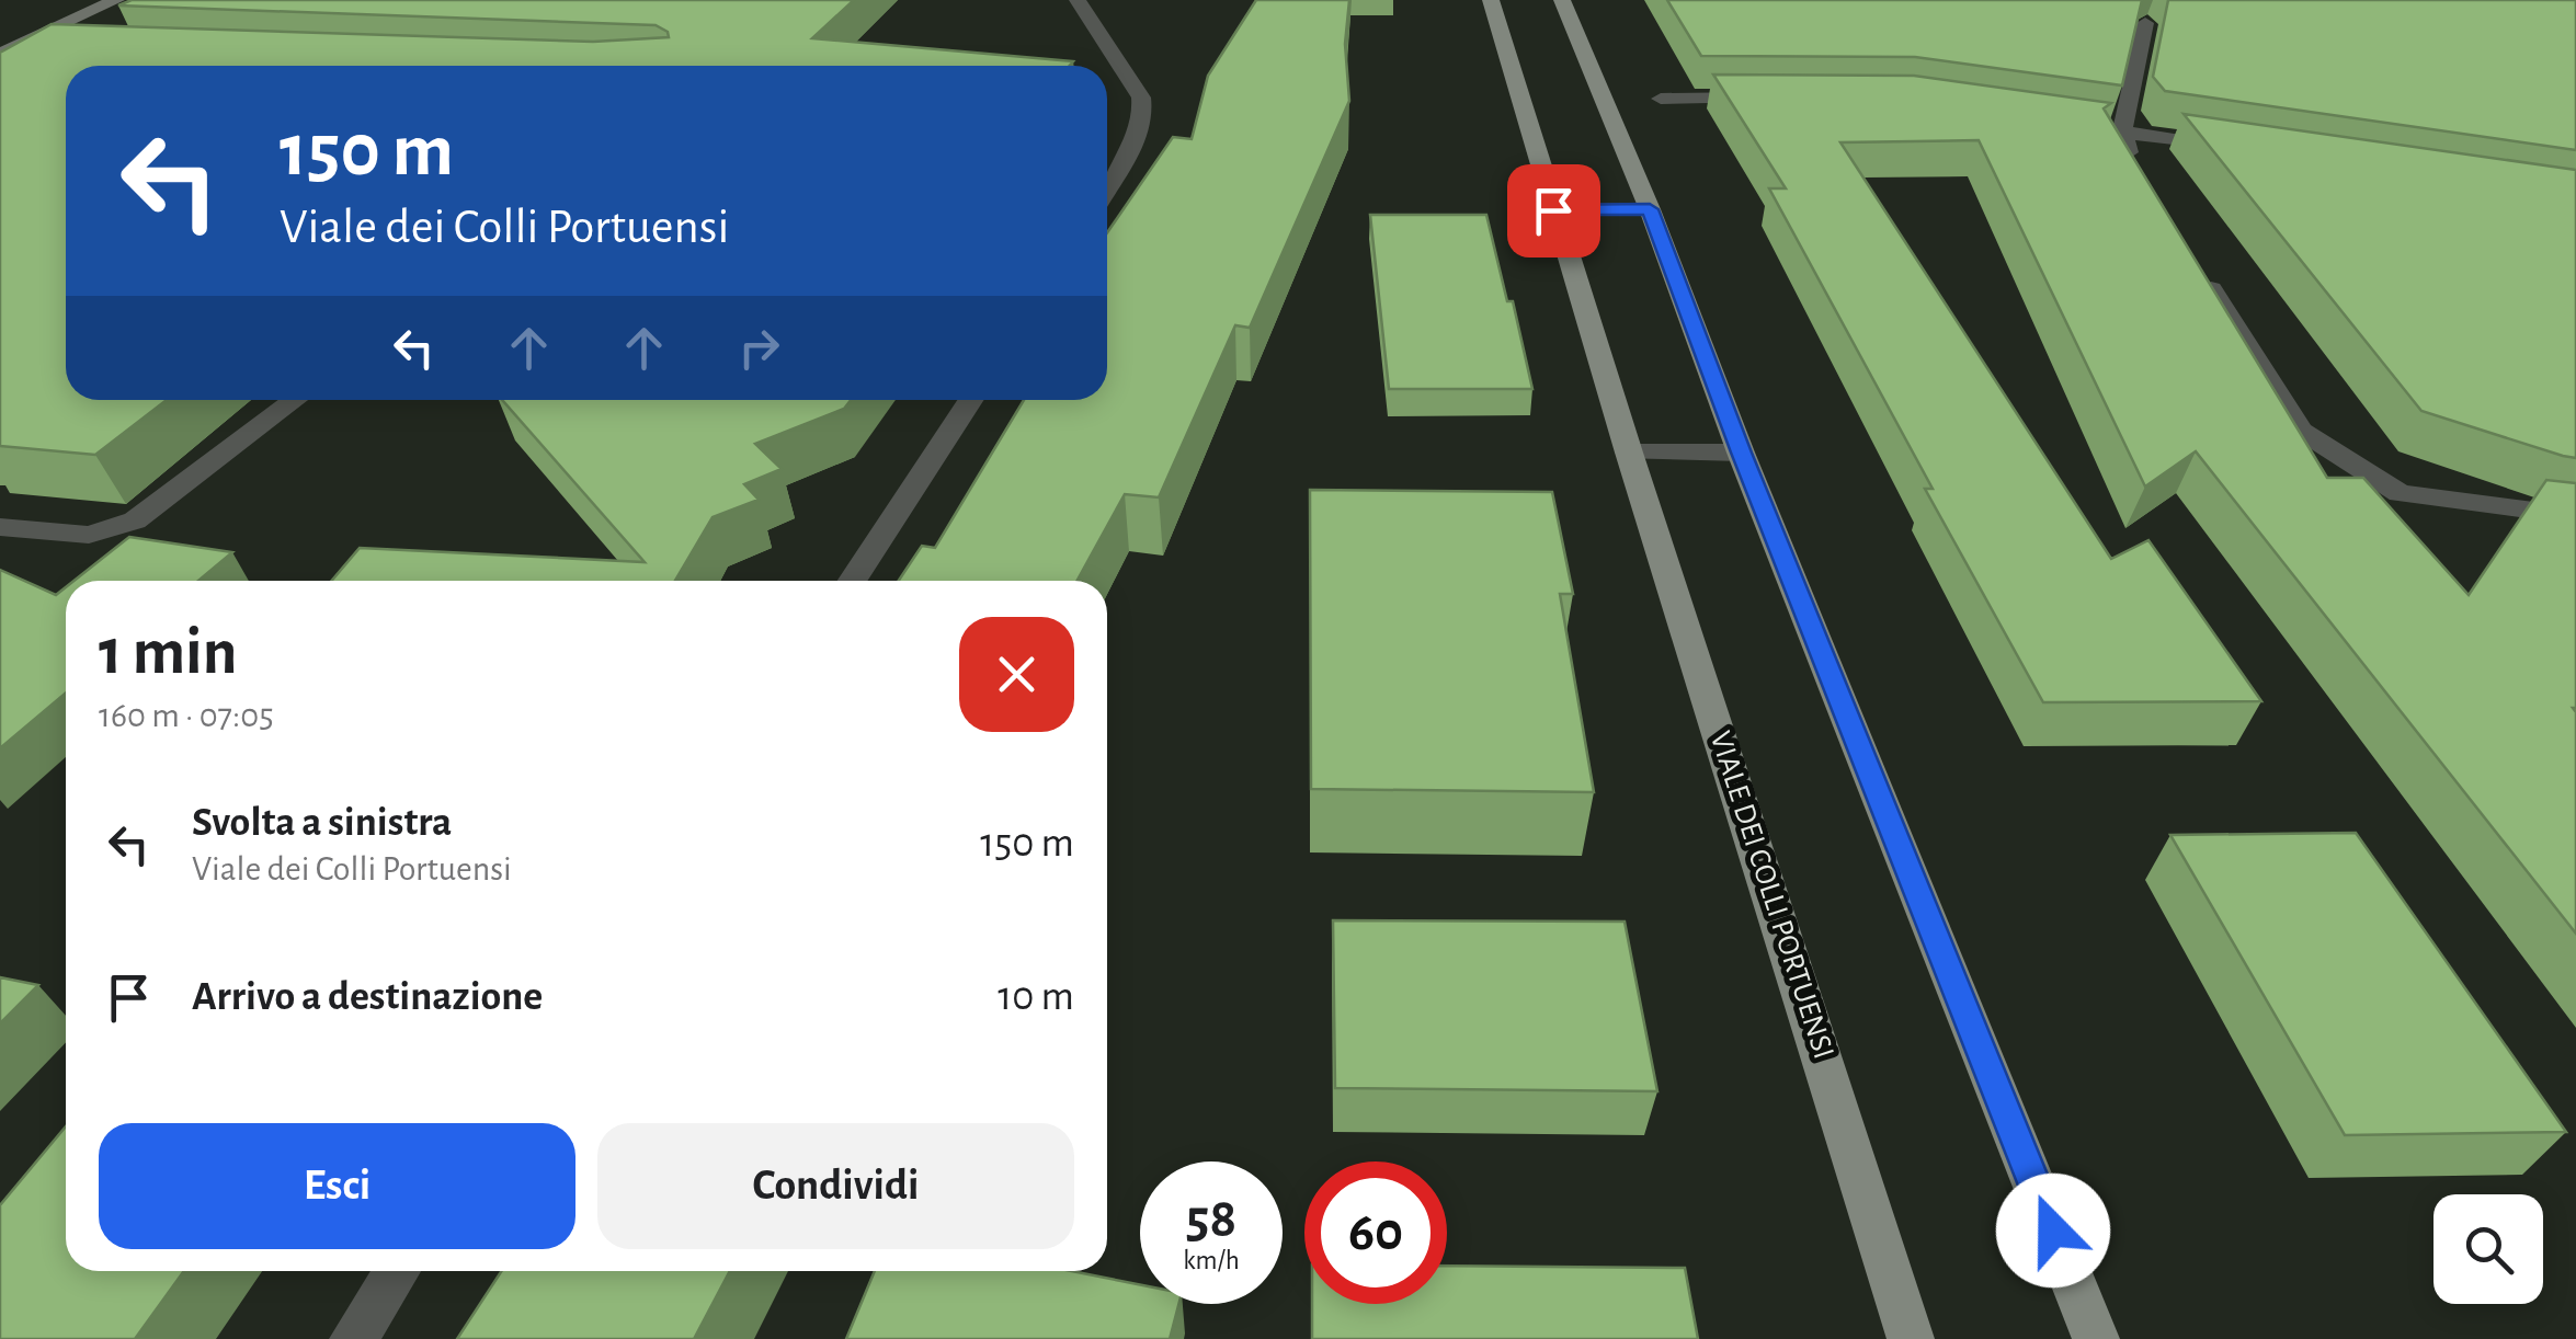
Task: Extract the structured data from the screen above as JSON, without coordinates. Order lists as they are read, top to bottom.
{
  "streets": {
    "main road": ["VIALE DEI COLLI PORTUENSI"]
  },
  "page": {
    "turn": ["150 m", "Viale dei Colli Portuensi"],
    "heading": ["1 min", "160 m · 07:05"],
    "list": [
      {
        "name": "Svolta a sinistra",
        "note": "Viale dei Colli Portuensi",
        "value": "150 m"
      },
      {
        "name": "Arrivo a destinazione",
        "value": "10 m"
      }
    ],
    "buttons": ["Esci", "Condividi"],
    "speed": "58 km/h",
    "limit": "60"
  }
}
